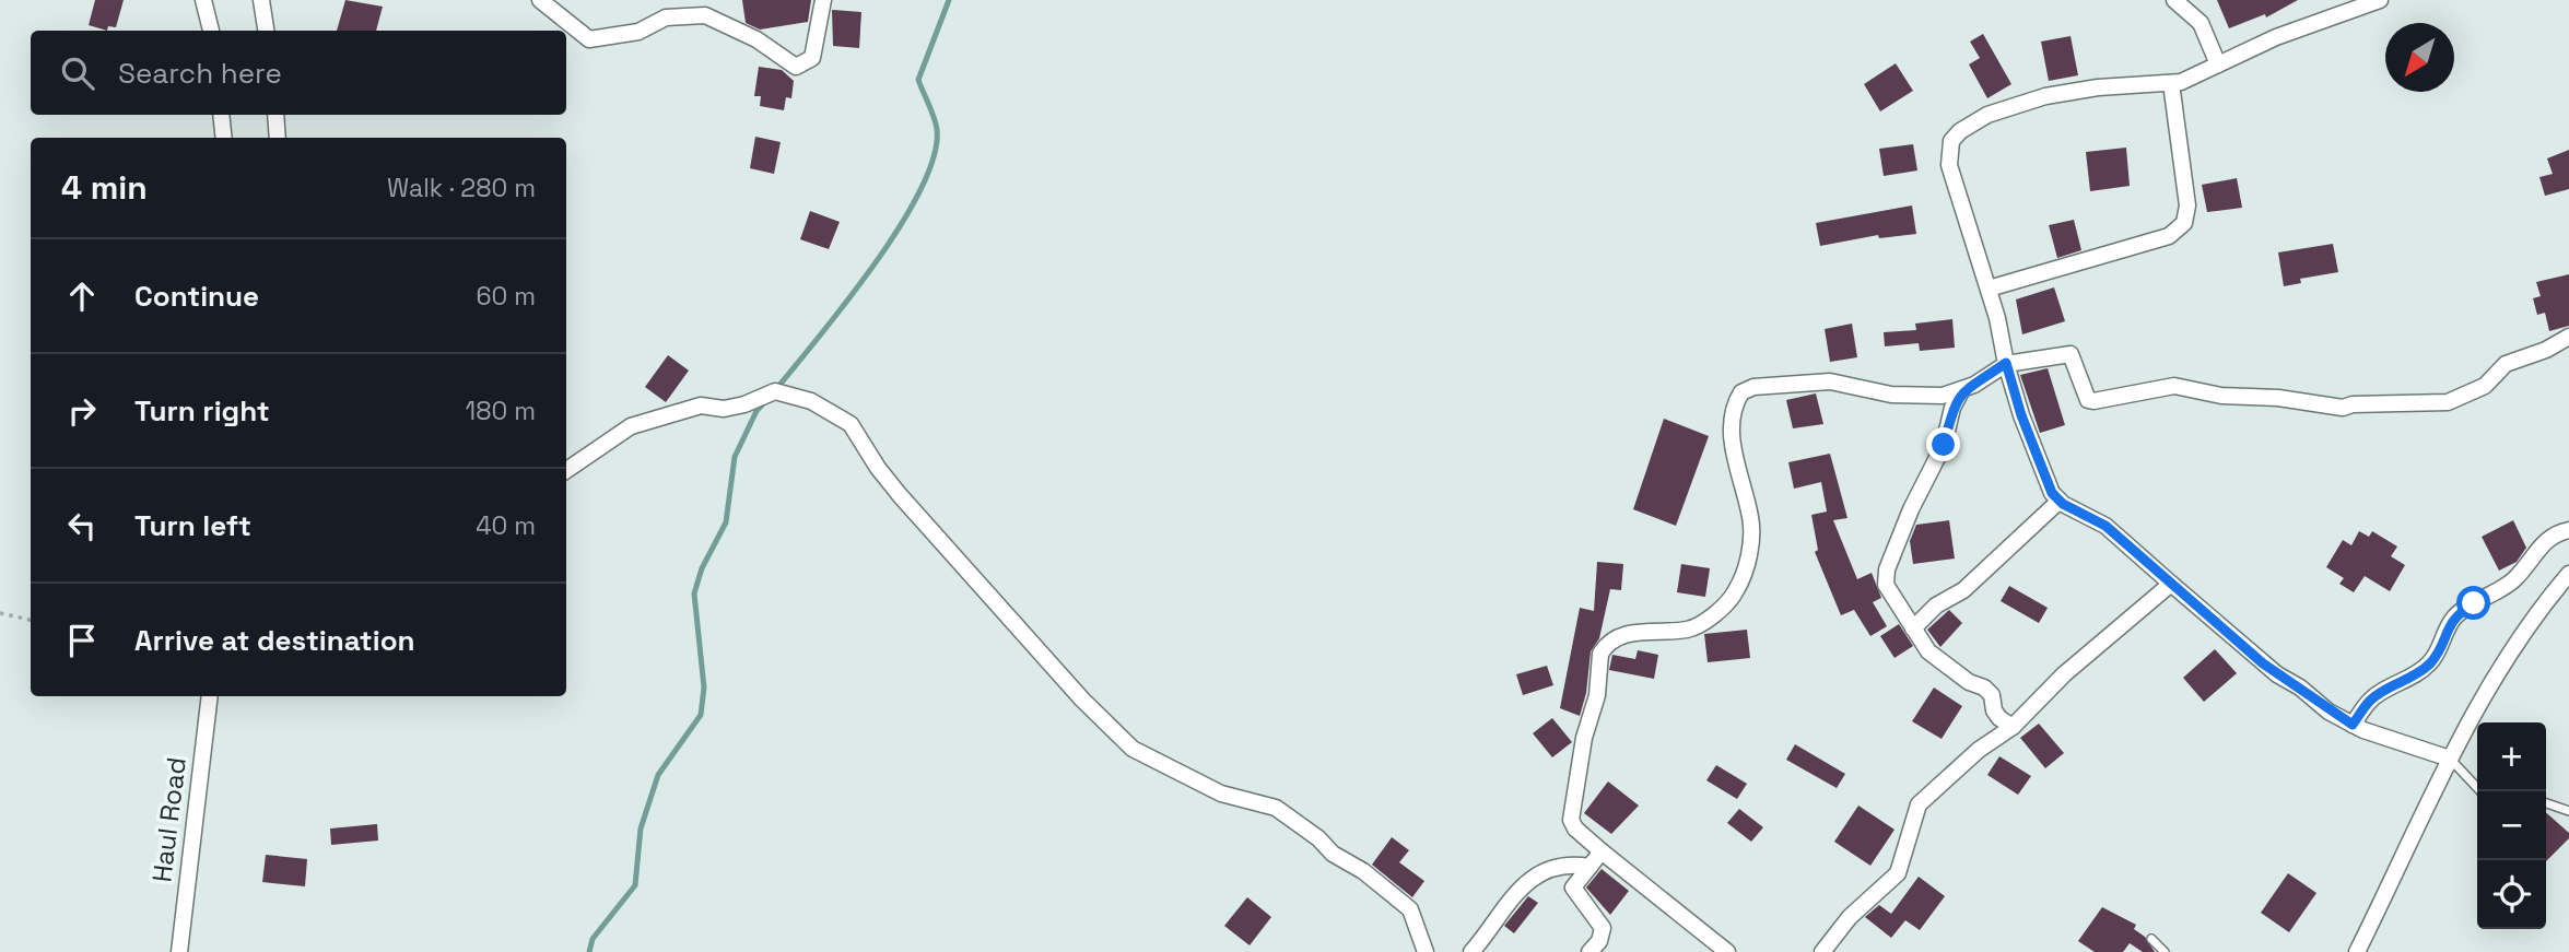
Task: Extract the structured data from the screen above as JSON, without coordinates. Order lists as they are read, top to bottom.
{
  "streets": {
    "street": ["Haul Road"]
  },
  "north": "bottom left",
  "page": {
    "search": "Search here",
    "heading": ["4 min", "Walk · 280 m"],
    "list": [
      ["Continue", "60 m"],
      ["Turn right", "180 m"],
      ["Turn left", "40 m"],
      "Arrive at destination"
    ],
    "map_buttons": ["+", "−"]
  }
}
